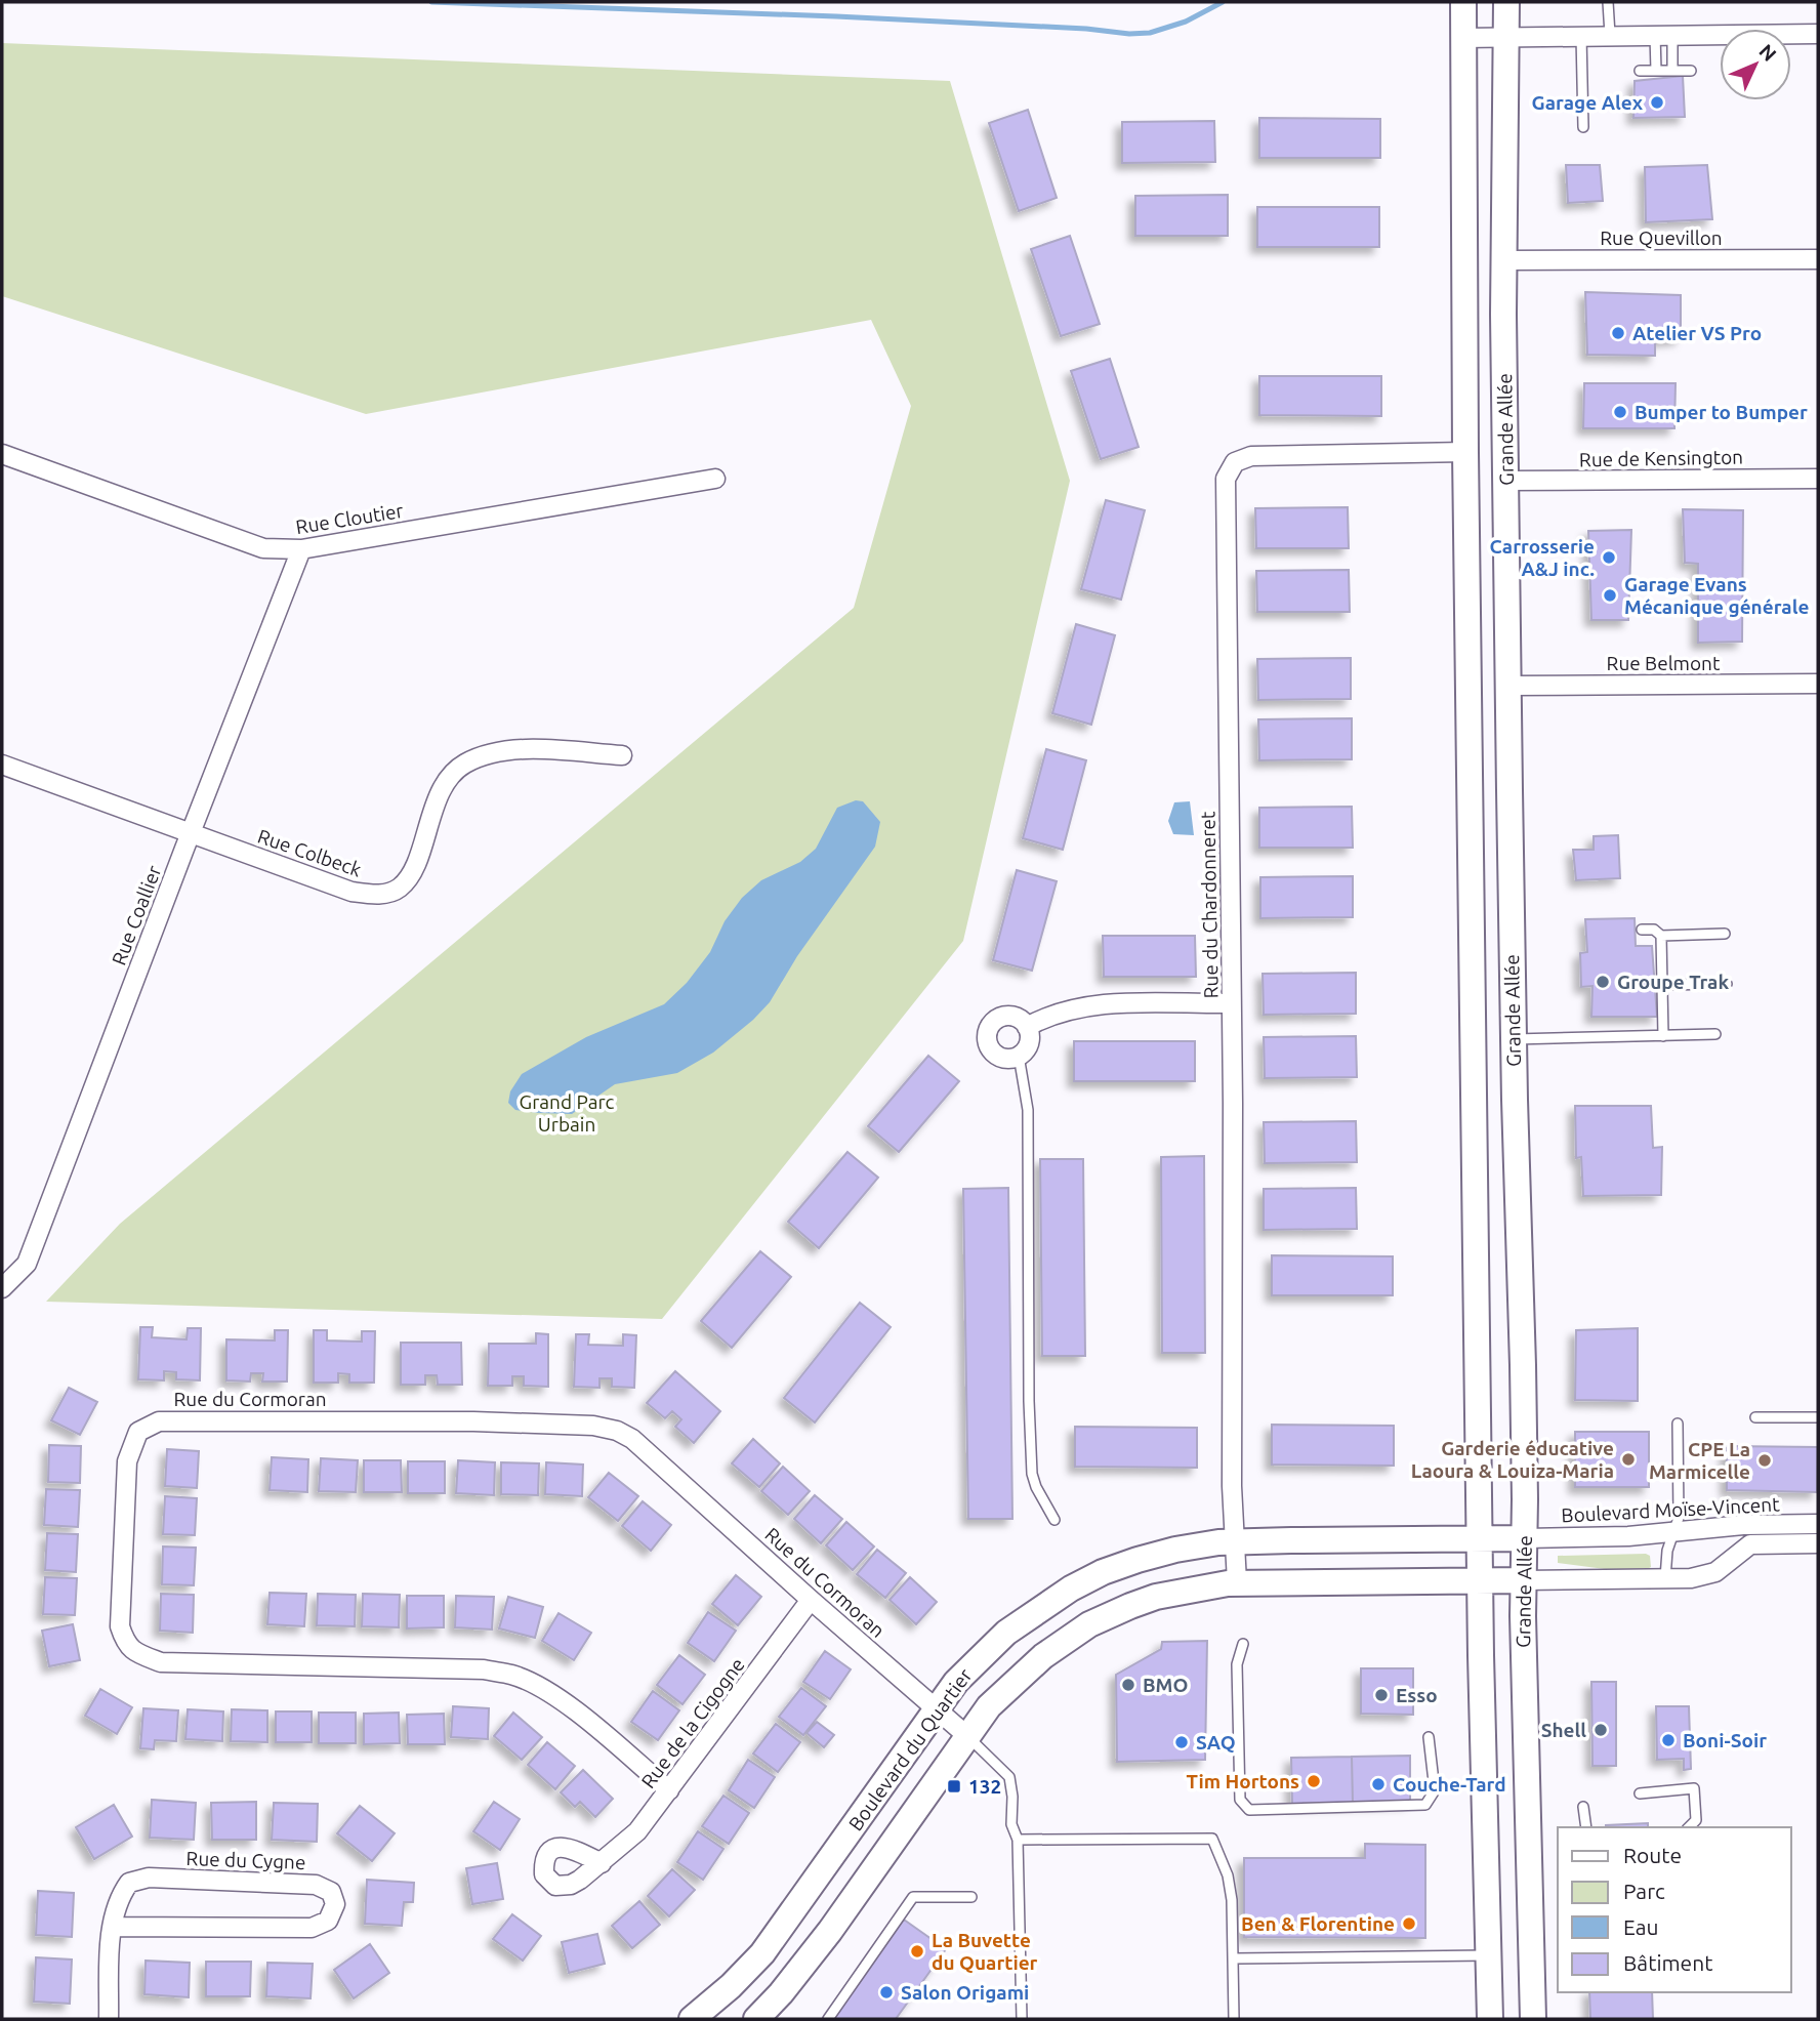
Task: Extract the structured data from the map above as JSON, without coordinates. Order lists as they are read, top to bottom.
{
  "streets": {
    "main road": ["Grande Allée", "Boulevard du Quartier"],
    "street": [
      "Rue Quevillon",
      "Rue de Kensington",
      "Rue Cloutier",
      "Rue Belmont",
      "Rue Colbeck",
      "Rue du Chardonneret",
      "Rue Coallier",
      "Rue du Cormoran",
      "Boulevard Moïse-Vincent",
      "Rue de la Cigogne",
      "Rue du Cygne"
    ]
  },
  "crossings": [
    ["Rue Quevillon", "Grande Allée"],
    ["Grande Allée", "Rue de Kensington"],
    ["Grande Allée", "Rue Belmont"],
    ["Grande Allée", "Rue du Chardonneret"],
    ["Grande Allée", "Boulevard Moïse-Vincent"],
    ["Grande Allée", "Boulevard du Quartier"],
    ["Rue Cloutier", "Rue Coallier"],
    ["Rue Colbeck", "Rue Coallier"],
    ["Rue du Chardonneret", "Boulevard du Quartier"],
    ["Rue du Cormoran", "Rue de la Cigogne"],
    ["Rue du Cormoran", "Boulevard du Quartier"],
    ["Boulevard Moïse-Vincent", "Boulevard du Quartier"]
  ],
  "parks": ["Grand Parc Urbain"],
  "places": {
    "other": [
      "Garage Alex",
      "Atelier VS Pro",
      "Bumper to Bumper",
      "Carrosserie A&J inc.",
      "Garage Evans Mécanique générale",
      "Groupe Trak",
      "Garderie éducative Laoura & Louiza-Maria",
      "CPE La Marmicelle",
      "BMO",
      "Esso",
      "Shell",
      "Boni-Soir",
      "SAQ",
      "Tim Hortons",
      "Couche-Tard",
      "Ben & Florentine",
      "La Buvette du Quartier",
      "Salon Origami"
    ],
    "transit": ["132"]
  },
  "legend": [
    "Route",
    "Parc",
    "Eau",
    "Bâtiment"
  ],
  "north": "top right"
}
